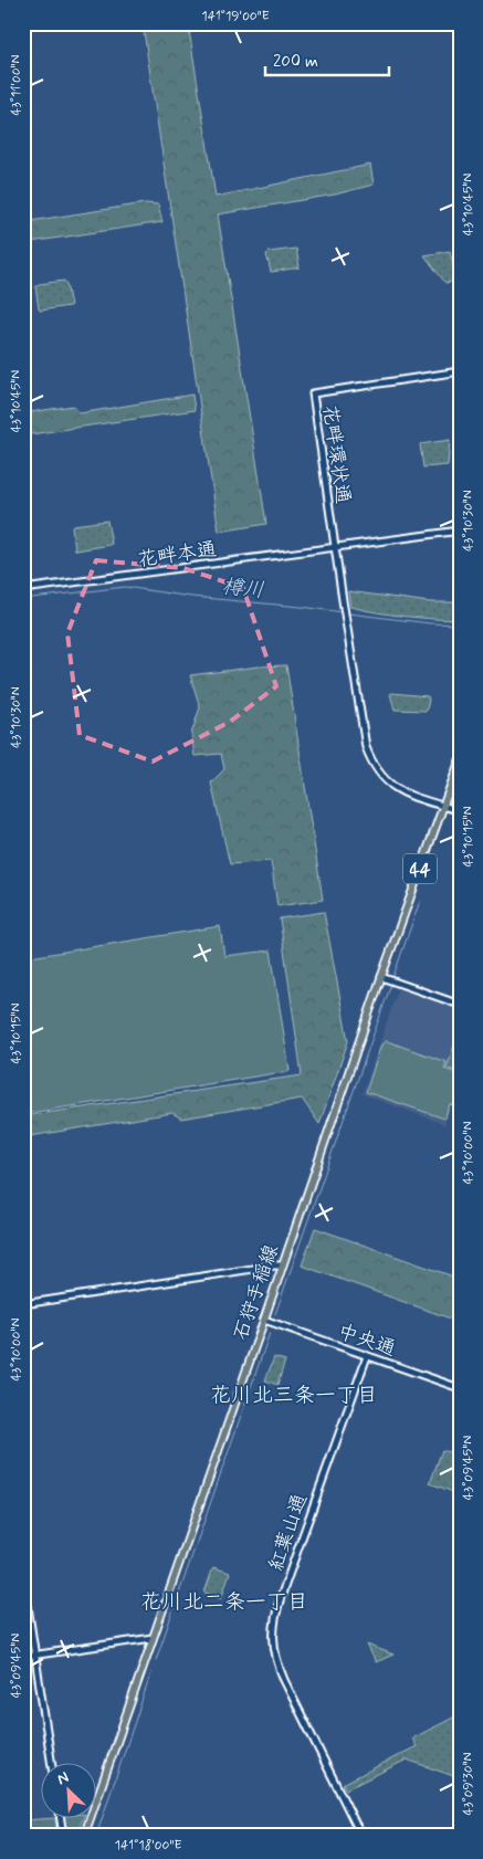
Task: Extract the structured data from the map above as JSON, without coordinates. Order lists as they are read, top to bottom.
{
  "streets": {
    "main road": ["44", "石狩手稲線"],
    "street": [
      "花畔環状通",
      "花畔本通",
      "中央通",
      "紅葉山通"
    ]
  },
  "crossings": [
    ["花畔環状通", "花畔本通"],
    ["花畔環状通", "石狩手稲線"],
    ["石狩手稲線", "中央通"],
    ["中央通", "紅葉山通"]
  ],
  "districts": ["花川北三条一丁目", "花川北二条一丁目"],
  "water": ["樽川"],
  "scale_bar": "200 m",
  "north": "top left",
  "coordinates": [
    "141°19'00\"E",
    "43°11'00\"N",
    "43°10'45\"N",
    "43°10'30\"N",
    "43°10'15\"N",
    "43°10'00\"N",
    "43°09'45\"N",
    "43°09'30\"N",
    "141°18'00\"E"
  ]
}
